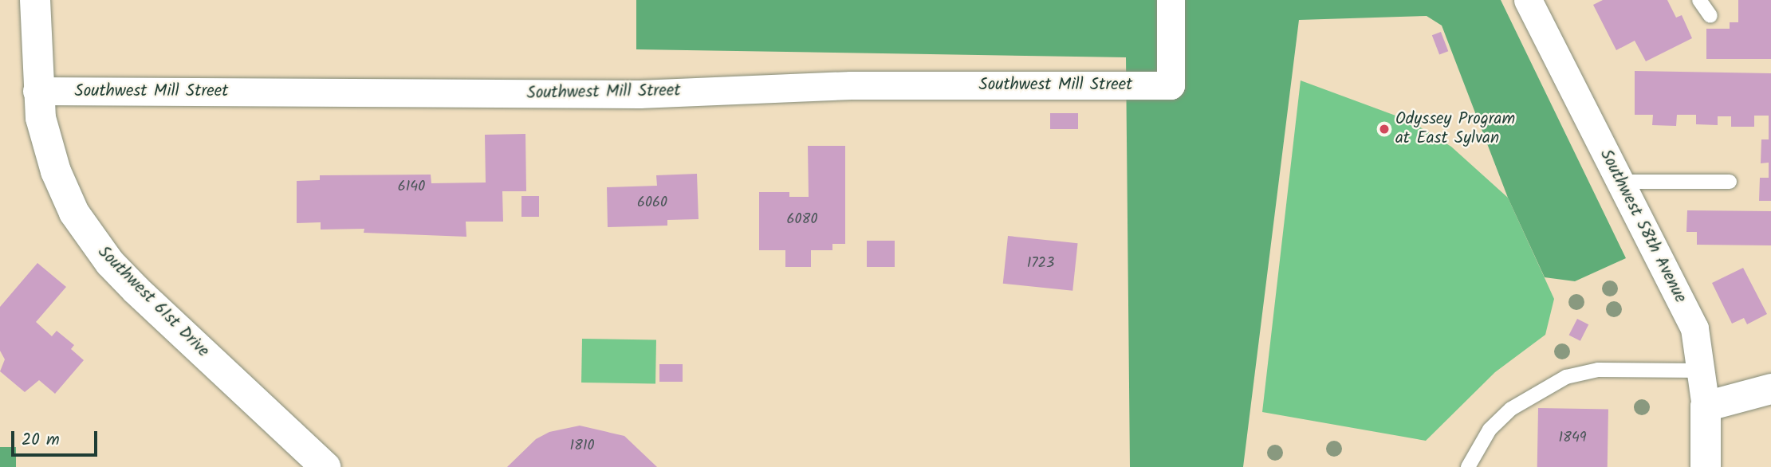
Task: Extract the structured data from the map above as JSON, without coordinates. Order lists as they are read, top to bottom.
{
  "streets": {
    "street": ["Southwest Mill Street", "Southwest 58th Avenue", "Southwest 61st Drive"]
  },
  "crossings": [
    ["Southwest Mill Street", "Southwest 61st Drive"]
  ],
  "places": ["Odyssey Program at East Sylvan"],
  "house_numbers": [
    "6140",
    "6060",
    "6080",
    "1723",
    "1849",
    "1810"
  ],
  "scale_bar": "20 m"
}
